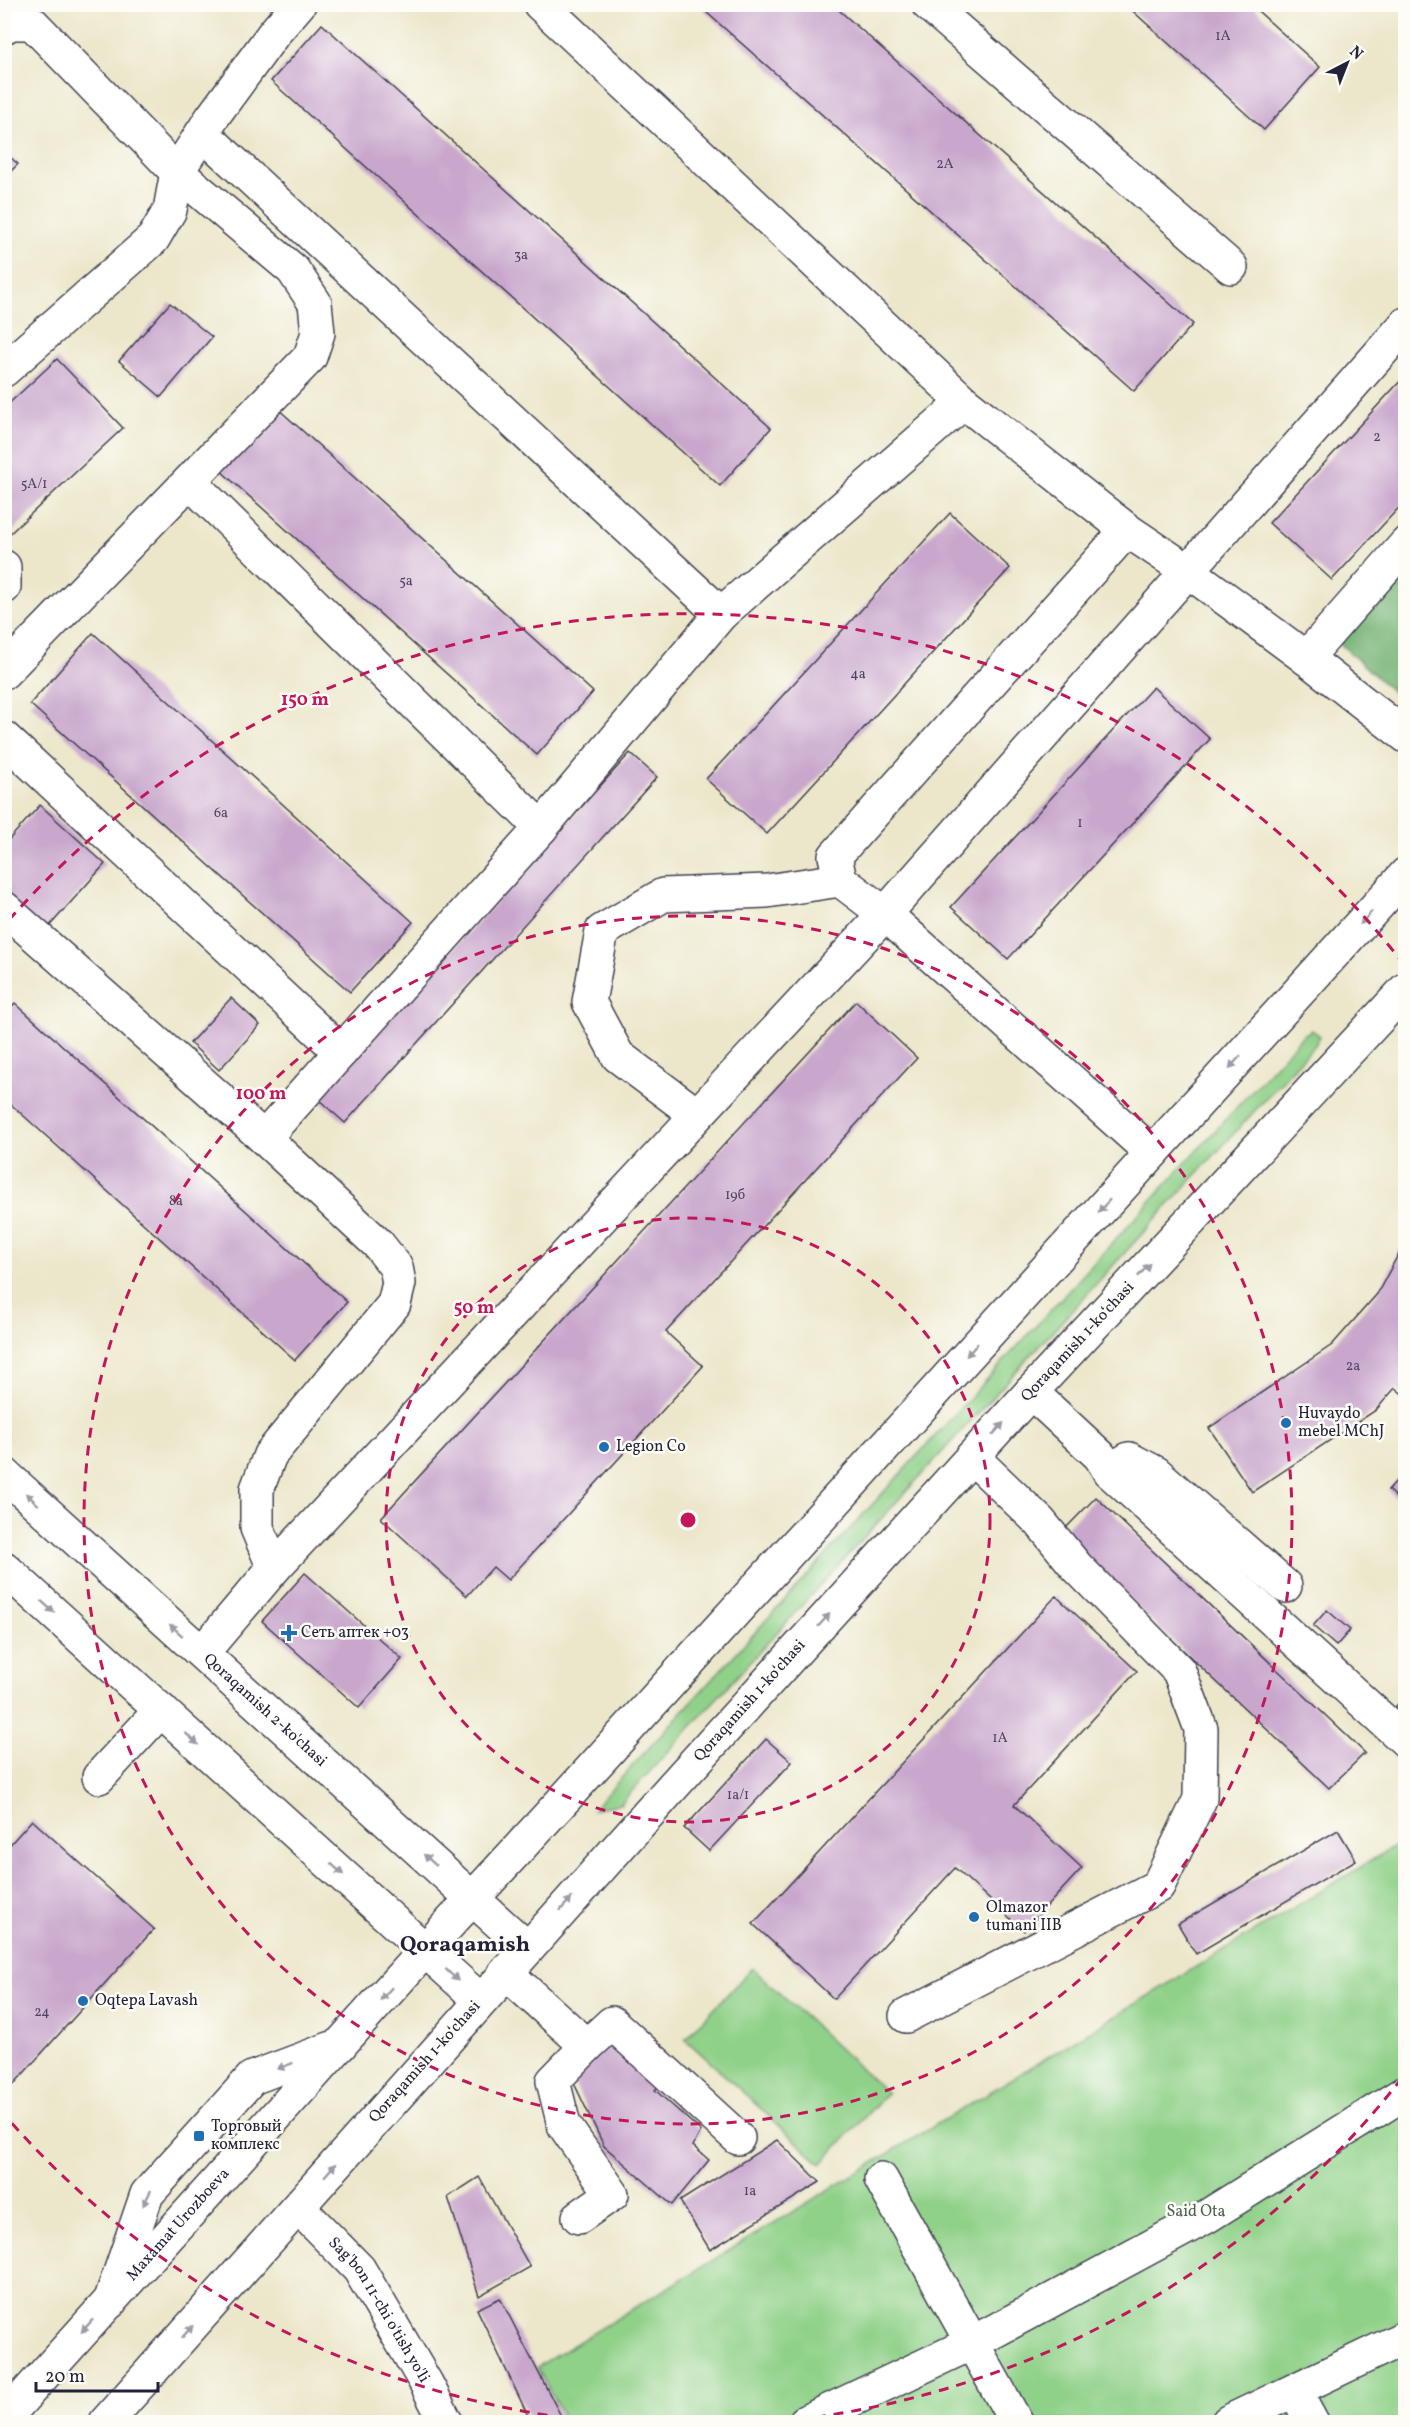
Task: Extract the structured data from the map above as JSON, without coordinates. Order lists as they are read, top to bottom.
{
  "streets": {
    "main road": [
      "Qoraqamish 1-koʻchasi",
      "Qoraqamish 2-ko'chasi",
      "Maxamat Urozboeva",
      "Sag'bon 11-chi o'tish yo'li"
    ]
  },
  "crossings": [
    ["Qoraqamish 1-koʻchasi", "Qoraqamish 2-ko'chasi"],
    ["Qoraqamish 1-koʻchasi", "Sag'bon 11-chi o'tish yo'li"]
  ],
  "one_way": ["Maxamat Urozboeva"],
  "districts": ["Qoraqamish"],
  "parks": ["Said Ota"],
  "places": {
    "other": [
      "Huvaydo mebel MChJ",
      "Legion Co",
      "Olmazor tumani IIB",
      "Oqtepa Lavash"
    ],
    "health": ["Сеть аптек +03"],
    "transit": ["Торговый комплекс"]
  },
  "house_numbers": [
    "1А",
    "2А",
    "3а",
    "2",
    "5A/1",
    "5а",
    "4а",
    "6а",
    "1",
    "19б",
    "8а",
    "2а",
    "1A",
    "1а/1",
    "24",
    "1a"
  ],
  "scale_bar": "20 m",
  "north": "top right",
  "rings": ["150 m", "100 m", "50 m"]
}
